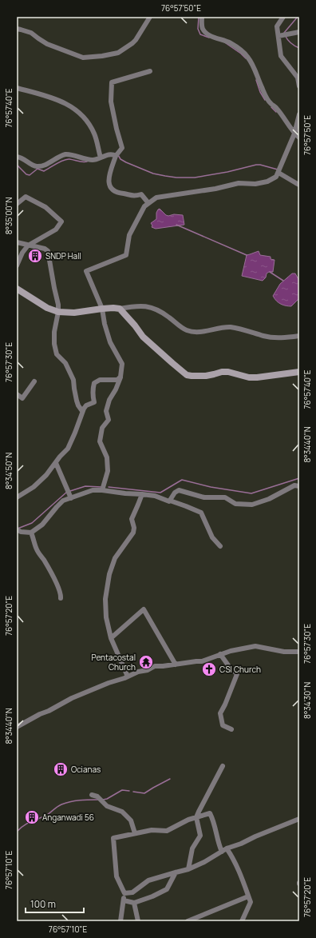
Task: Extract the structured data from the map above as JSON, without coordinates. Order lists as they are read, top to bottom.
{
  "places": {
    "building": ["SNDP Hall", "Ocianas", "Anganwadi 56"],
    "temple": ["Pentacostal Church"],
    "church": ["CSI Church"]
  },
  "scale_bar": "100 m",
  "coordinates": [
    "76°57'50\"E",
    "76°57'40\"E",
    "8°35'00\"N",
    "76°57'30\"E",
    "8°34'40\"N",
    "8°34'50\"N",
    "76°57'20\"E",
    "8°34'30\"N",
    "76°57'10\"E"
  ]
}
